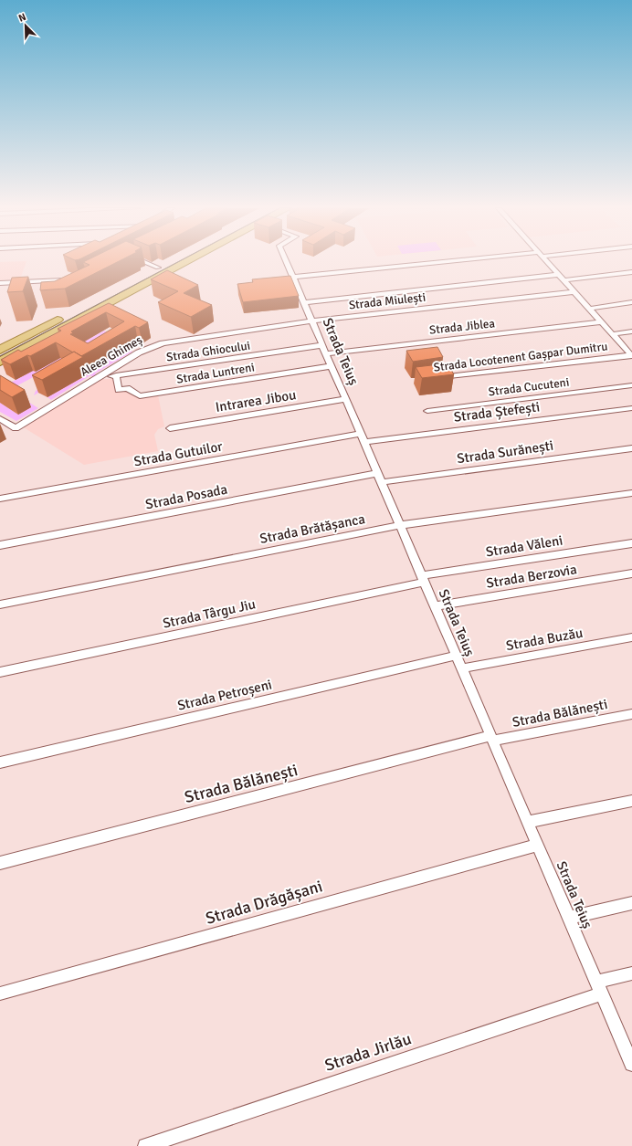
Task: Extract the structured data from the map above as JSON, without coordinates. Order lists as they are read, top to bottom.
{
  "streets": {
    "street": [
      "Strada Miulești",
      "Strada Jiblea",
      "Strada Ghiocului",
      "Strada Teiuș",
      "Aleea Ghimeș",
      "Strada Locotenent Gașpar Dumitru",
      "Strada Luntreni",
      "Strada Cucuteni",
      "Intrarea Jibou",
      "Strada Ștefești",
      "Strada Surănești",
      "Strada Gutuilor",
      "Strada Posada",
      "Strada Brătășanca",
      "Strada Văleni",
      "Strada Berzovia",
      "Strada Târgu Jiu",
      "Strada Buzău",
      "Strada Petroșeni",
      "Strada Bălănești",
      "Strada Drăgășani",
      "Strada Jirlău"
    ]
  },
  "crossings": [
    ["Strada Miulești", "Strada Teiuș"],
    ["Strada Miulești", "Aleea Ghimeș"],
    ["Strada Jiblea", "Strada Ghiocului"],
    ["Strada Jiblea", "Strada Teiuș"],
    ["Strada Ghiocului", "Strada Teiuș"],
    ["Strada Ghiocului", "Aleea Ghimeș"],
    ["Strada Ghiocului", "Strada Luntreni"],
    ["Strada Teiuș", "Aleea Ghimeș"],
    ["Strada Teiuș", "Strada Luntreni"],
    ["Strada Teiuș", "Intrarea Jibou"],
    ["Strada Teiuș", "Strada Ștefești"],
    ["Strada Teiuș", "Strada Surănești"],
    ["Strada Teiuș", "Strada Gutuilor"],
    ["Strada Teiuș", "Strada Posada"],
    ["Strada Teiuș", "Strada Brătășanca"],
    ["Strada Teiuș", "Strada Văleni"],
    ["Strada Teiuș", "Strada Berzovia"],
    ["Strada Teiuș", "Strada Târgu Jiu"],
    ["Strada Teiuș", "Strada Buzău"],
    ["Strada Teiuș", "Strada Petroșeni"],
    ["Strada Teiuș", "Strada Bălănești"],
    ["Strada Teiuș", "Strada Drăgășani"],
    ["Strada Teiuș", "Strada Jirlău"],
    ["Strada Ștefești", "Strada Gutuilor"],
    ["Strada Surănești", "Strada Posada"],
    ["Strada Văleni", "Strada Târgu Jiu"]
  ],
  "north": "top left"
}
